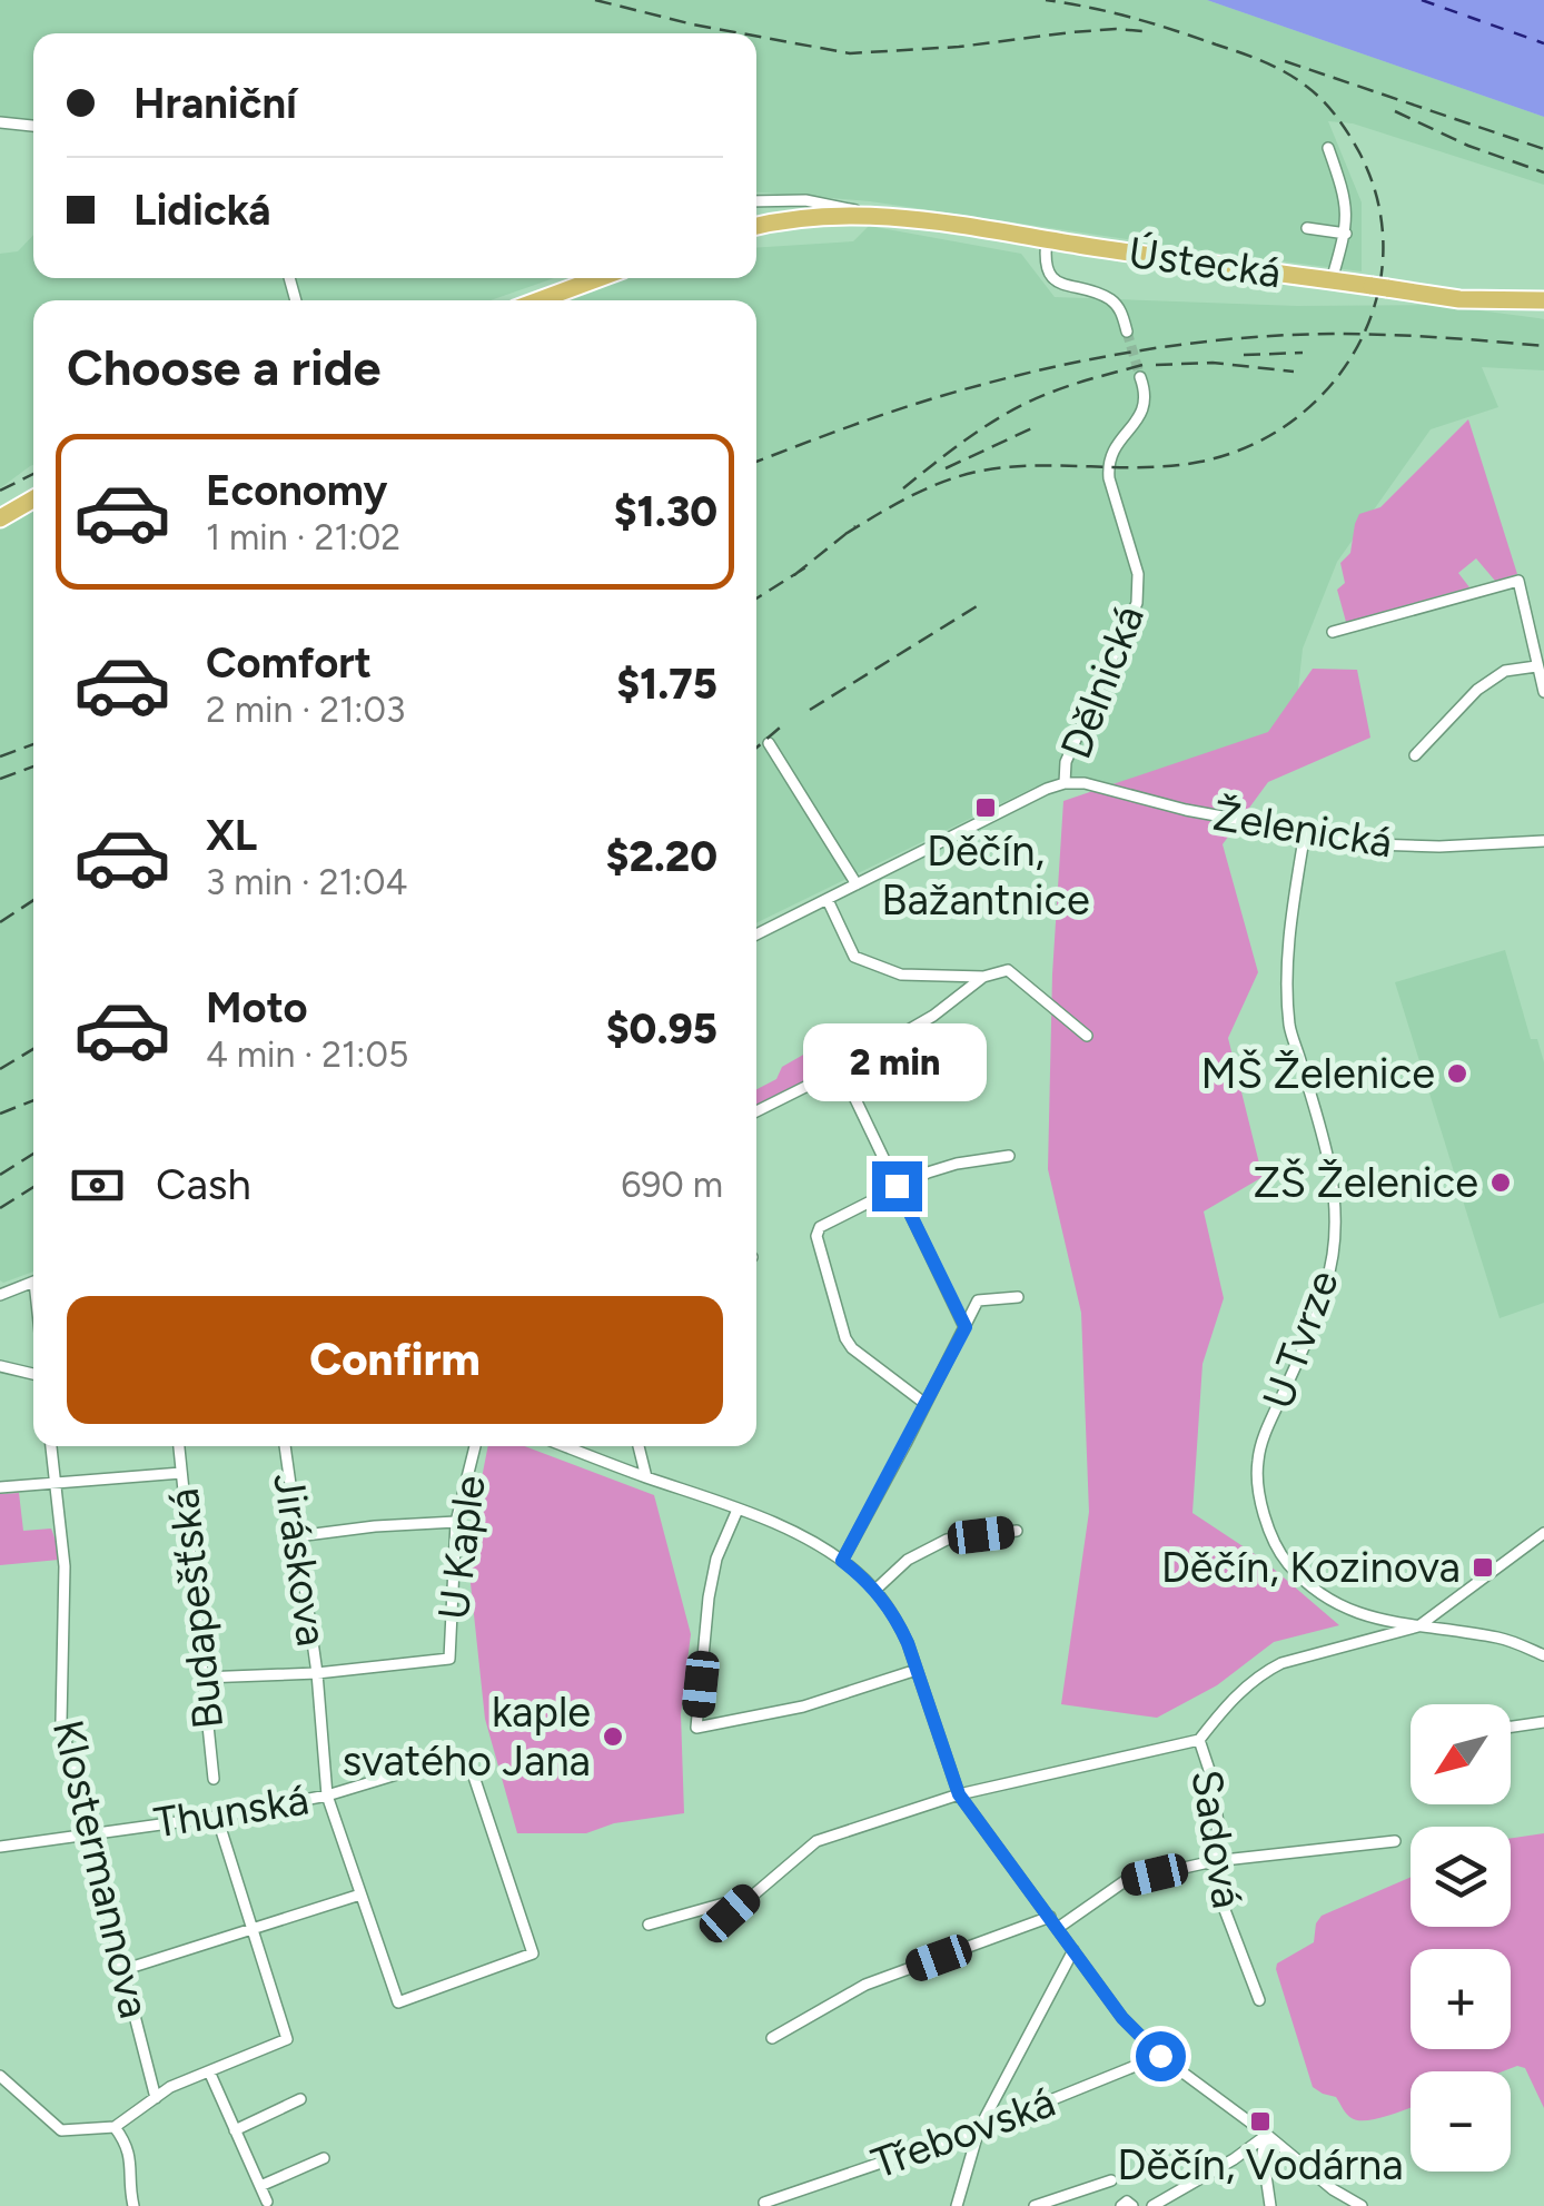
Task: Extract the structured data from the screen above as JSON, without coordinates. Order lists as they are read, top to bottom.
{
  "streets": {
    "main road": ["Ústecká"],
    "street": [
      "Dělnická",
      "Želenická",
      "U Tvrze",
      "U Kaple",
      "Jiráskova",
      "Budapešťská",
      "Thunská",
      "Sadová",
      "Klostermannova",
      "Třebovská"
    ]
  },
  "crossings": [
    ["Dělnická", "Želenická"],
    ["Želenická", "U Tvrze"],
    ["U Kaple", "Jiráskova"],
    ["Jiráskova", "Thunská"],
    ["Thunská", "Klostermannova"]
  ],
  "places": {
    "transit": ["Děčín, Bažantnice", "Děčín, Kozinova", "Děčín, Vodárna"],
    "other": ["MŠ Želenice", "ZŠ Želenice", "kaple svatého Jana"]
  },
  "north": "bottom left",
  "page": {
    "banner": ["Hraniční", "Lidická"],
    "heading": "Choose a ride",
    "list": [
      {
        "name": "Economy",
        "note": "1 min · 21:02",
        "value": "$1.30"
      },
      {
        "name": "Comfort",
        "note": "2 min · 21:03",
        "value": "$1.75"
      },
      {
        "name": "XL",
        "note": "3 min · 21:04",
        "value": "$2.20"
      },
      {
        "name": "Moto",
        "note": "4 min · 21:05",
        "value": "$0.95"
      }
    ],
    "bubble": "2 min",
    "pay": ["Cash", "690 m"],
    "buttons": "Confirm",
    "map_buttons": ["+", "−"]
  }
}
